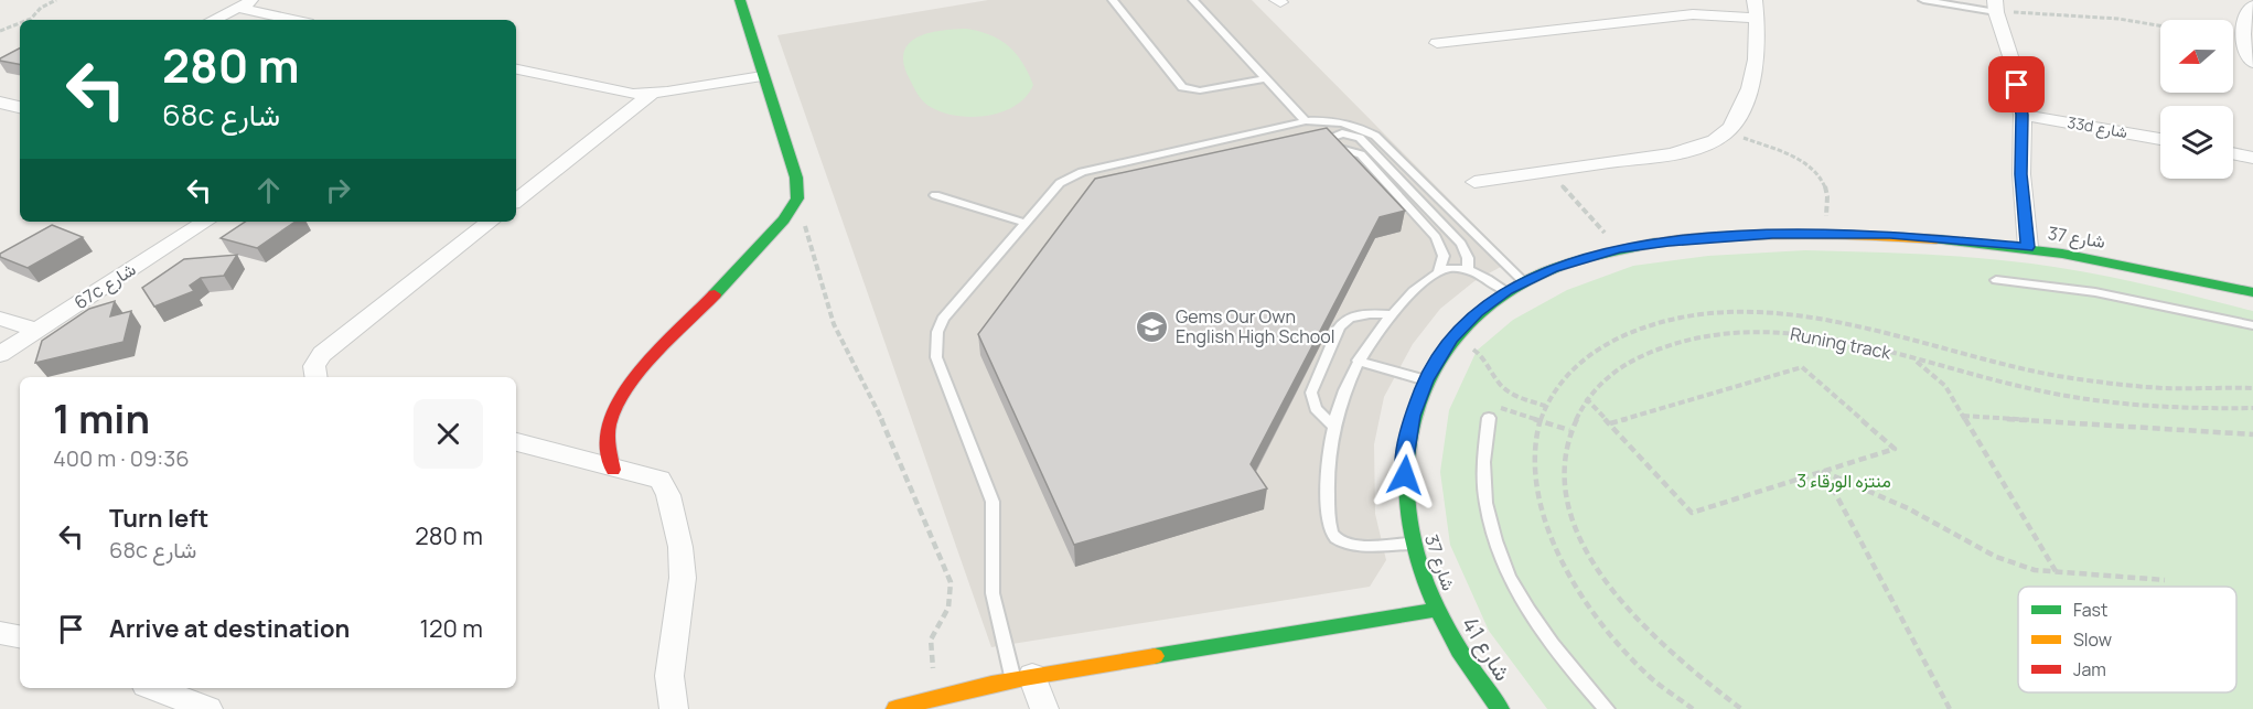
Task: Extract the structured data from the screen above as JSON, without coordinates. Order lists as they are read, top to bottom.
{
  "streets": {
    "street": [
      "33d شارع",
      "شارع 37",
      "67c شارع",
      "شارع 41"
    ],
    "path": ["Runing track"]
  },
  "crossings": [
    ["شارع 37", "شارع 41"]
  ],
  "parks": ["منتزه الورقاء 3"],
  "places": {
    "school or university": ["Gems Our Own English High School"]
  },
  "legend": ["Fast", "Slow", "Jam"],
  "north": "left",
  "page": {
    "turn": ["280 m", "68c شارع"],
    "heading": ["1 min", "400 m · 09:36"],
    "list": [
      {
        "name": "Turn left",
        "note": "68c شارع",
        "value": "280 m"
      },
      {
        "name": "Arrive at destination",
        "value": "120 m"
      }
    ]
  }
}
